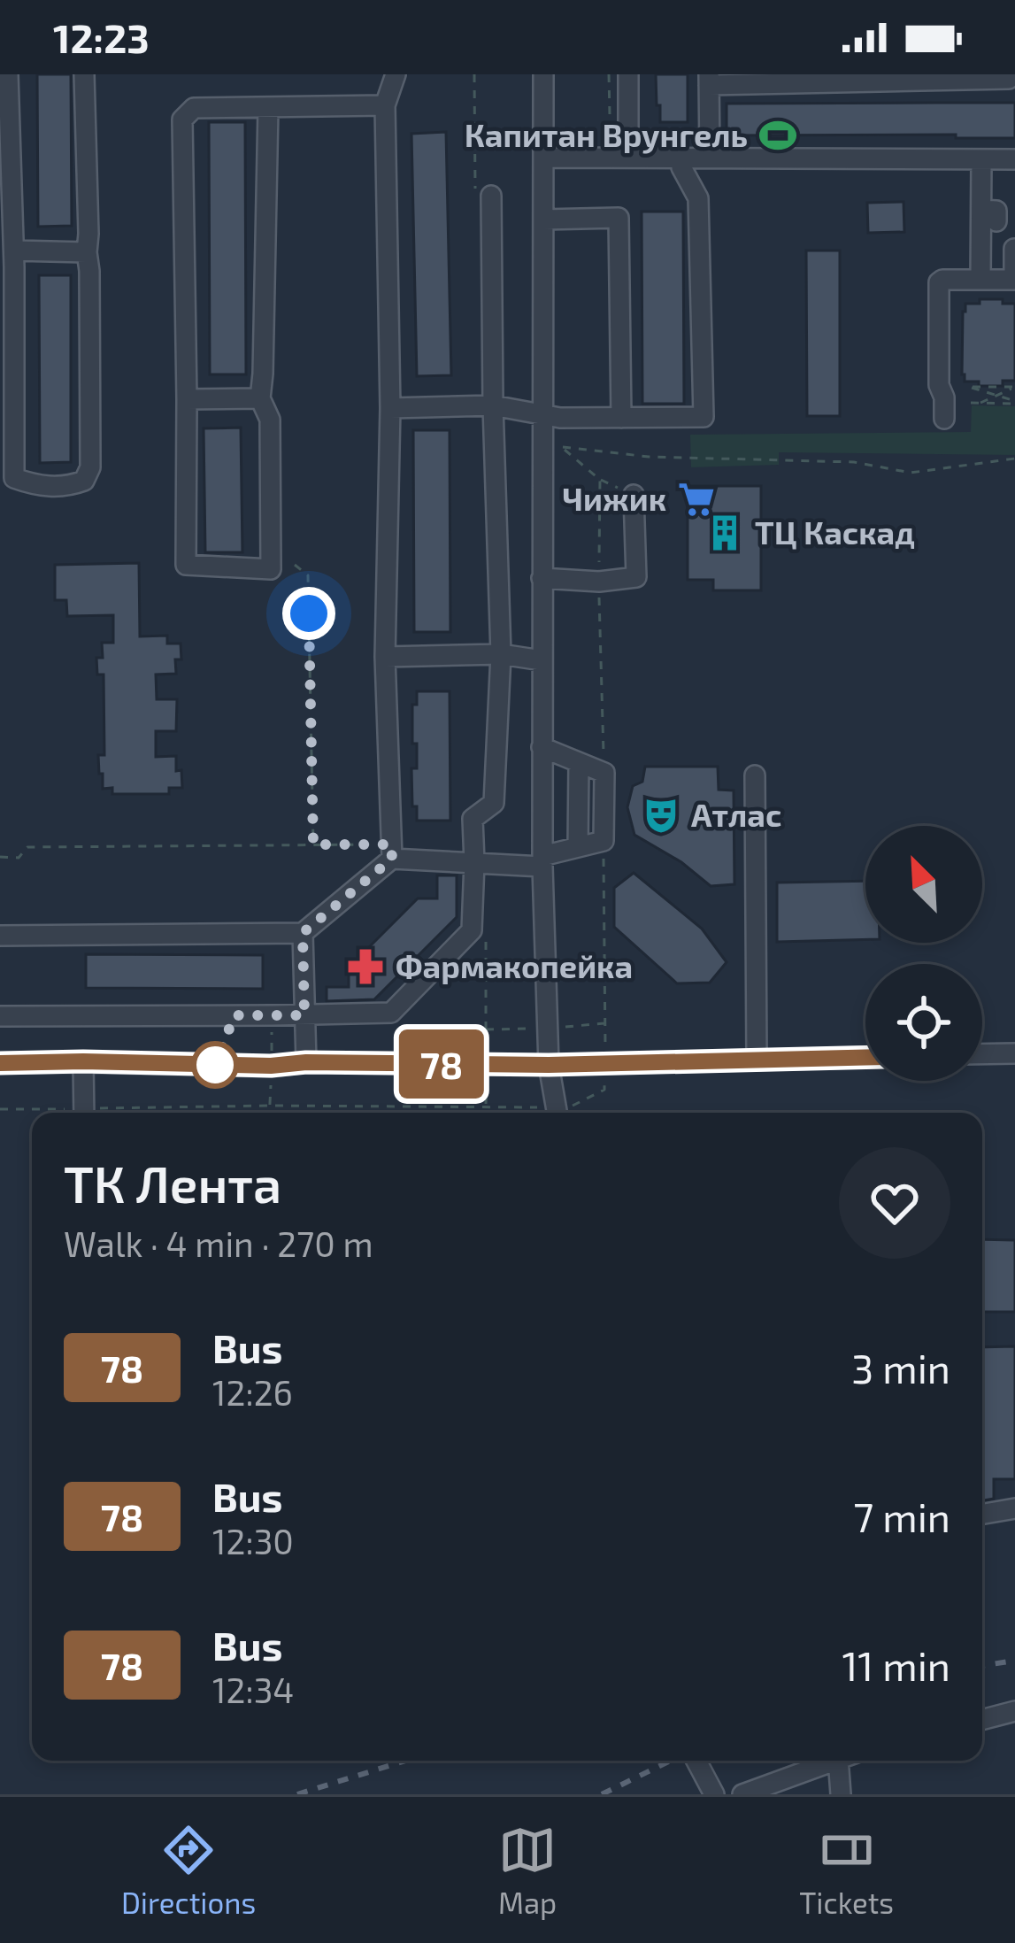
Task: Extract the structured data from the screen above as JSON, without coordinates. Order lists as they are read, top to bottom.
{
  "places": {
    "sports": ["Капитан Врунгель"],
    "supermarket": ["Чижик"],
    "building": ["ТЦ Каскад"],
    "theatre": ["Атлас"],
    "pharmacy": ["Фармакопейка"]
  },
  "lines": ["bus line 78"],
  "north": "top left",
  "page": {
    "status": "12:23",
    "on_map": "78",
    "heading": ["ТК Лента", "Walk · 4 min · 270 m"],
    "list": [
      {
        "mark": "78",
        "name": "Bus",
        "note": "12:26",
        "value": "3 min"
      },
      {
        "mark": "78",
        "name": "Bus",
        "note": "12:30",
        "value": "7 min"
      },
      {
        "mark": "78",
        "name": "Bus",
        "note": "12:34",
        "value": "11 min"
      }
    ],
    "tabs": ["Directions", "Map", "Tickets"]
  }
}
